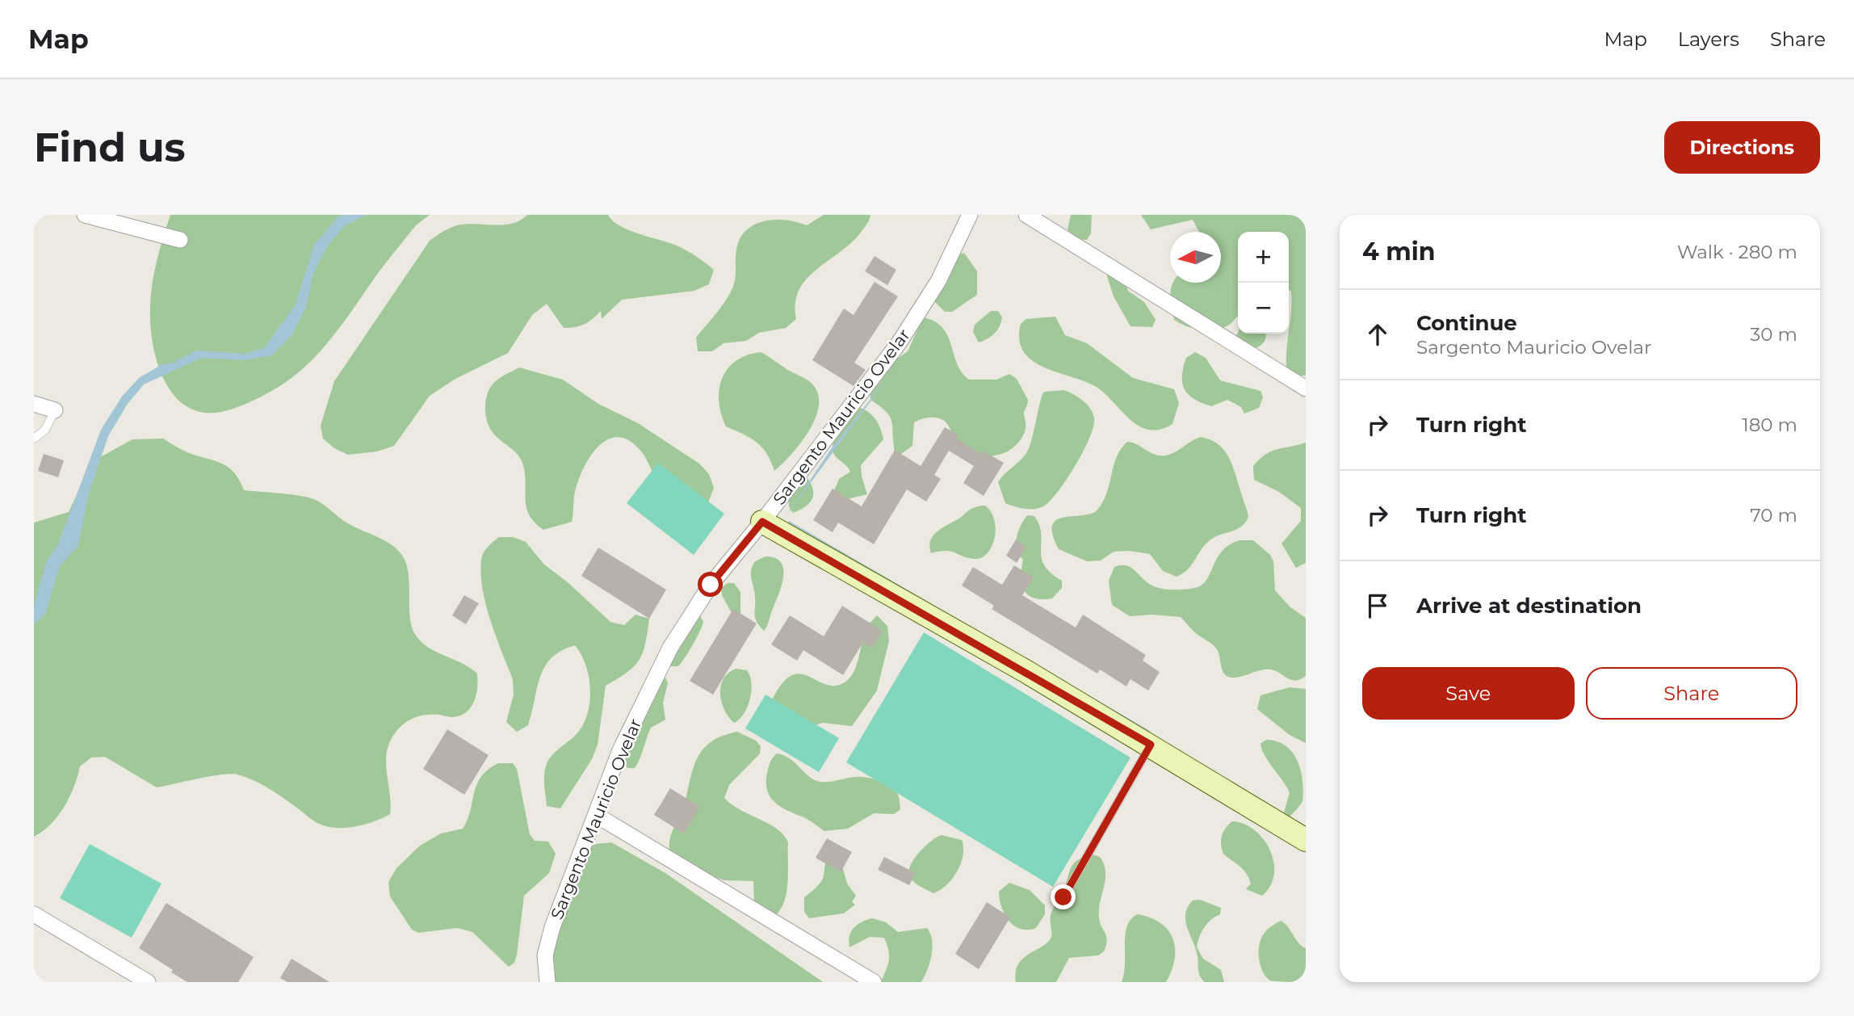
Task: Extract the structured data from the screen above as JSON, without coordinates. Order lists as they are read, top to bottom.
{
  "streets": {
    "street": ["Sargento Mauricio Ovelar"]
  },
  "north": "left",
  "page": {
    "header": "Map",
    "nav": ["Map", "Layers", "Share"],
    "buttons": [
      "Directions",
      ["Save", "Share"]
    ],
    "title": "Find us",
    "heading": ["4 min", "Walk · 280 m"],
    "map_buttons": ["+", "−"],
    "list": [
      ["Continue", "Sargento Mauricio Ovelar", "30 m"],
      ["Turn right", "180 m"],
      ["Turn right", "70 m"],
      "Arrive at destination"
    ]
  }
}
